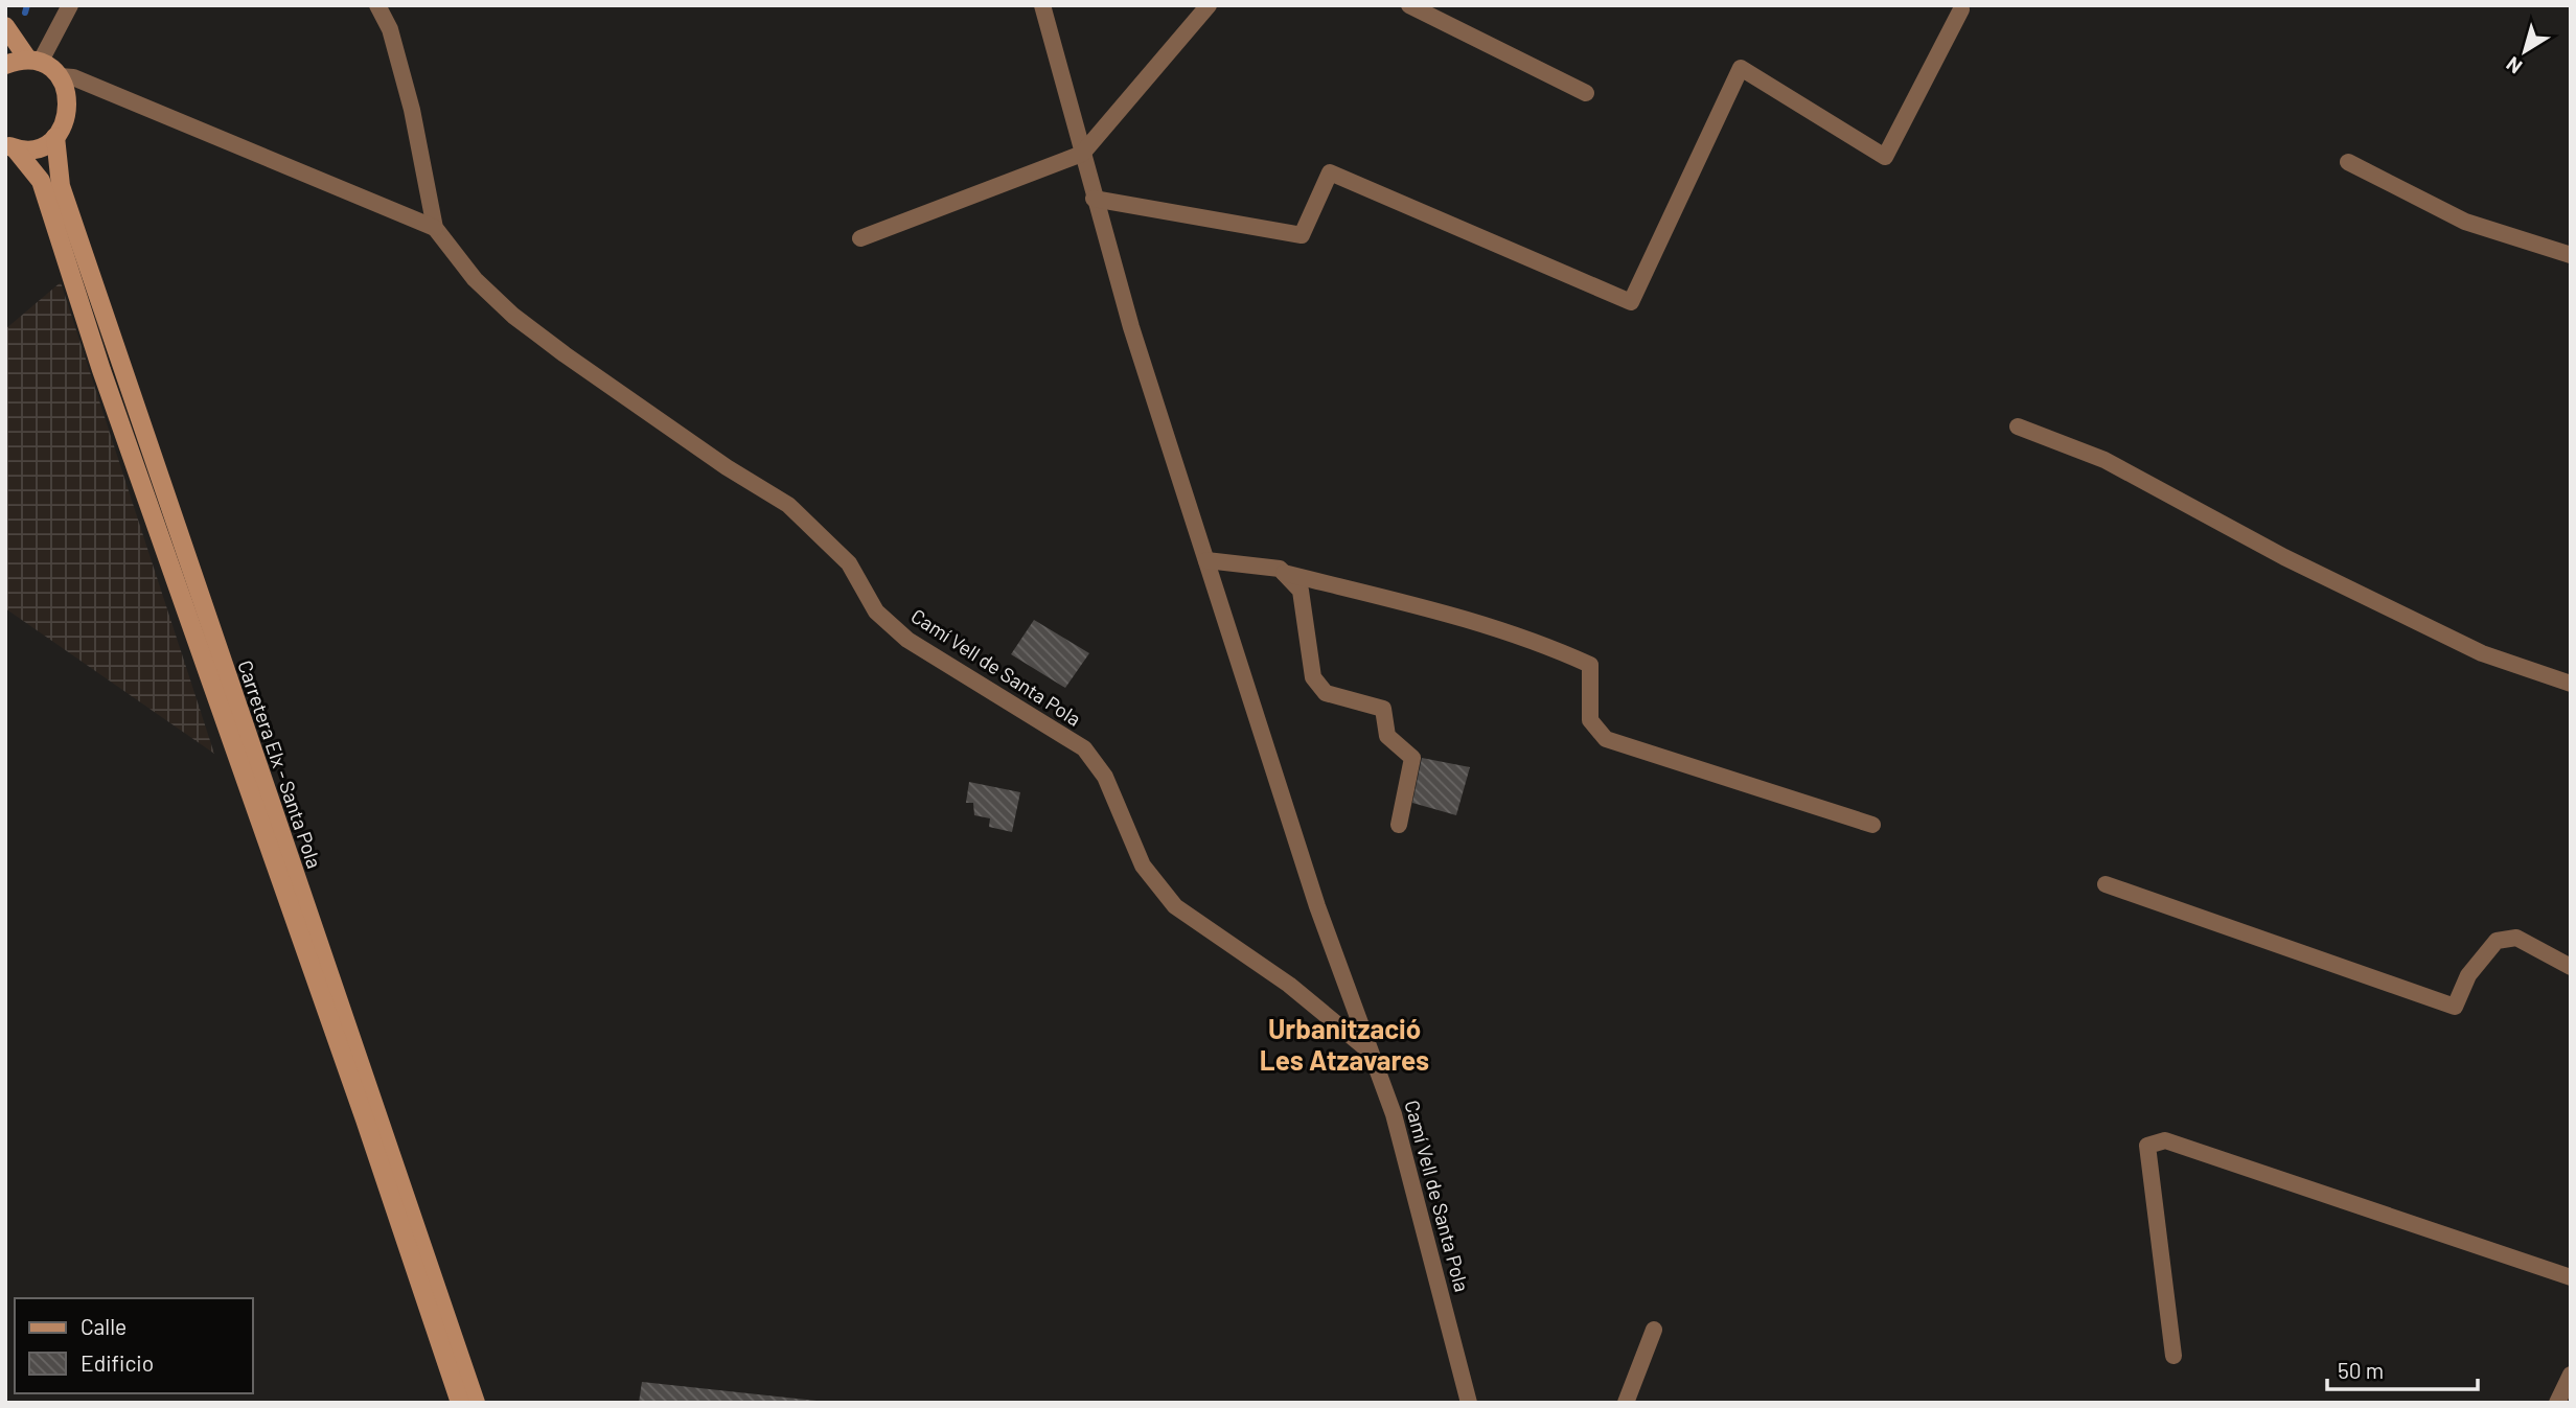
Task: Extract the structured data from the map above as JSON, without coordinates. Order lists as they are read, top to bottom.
{
  "streets": {
    "main road": ["Carretera Elx - Santa Pola"],
    "street": ["Camí Vell de Santa Pola"]
  },
  "districts": ["Urbanització Les Atzavares"],
  "legend": ["Calle", "Edificio"],
  "scale_bar": "50 m",
  "north": "bottom left"
}
